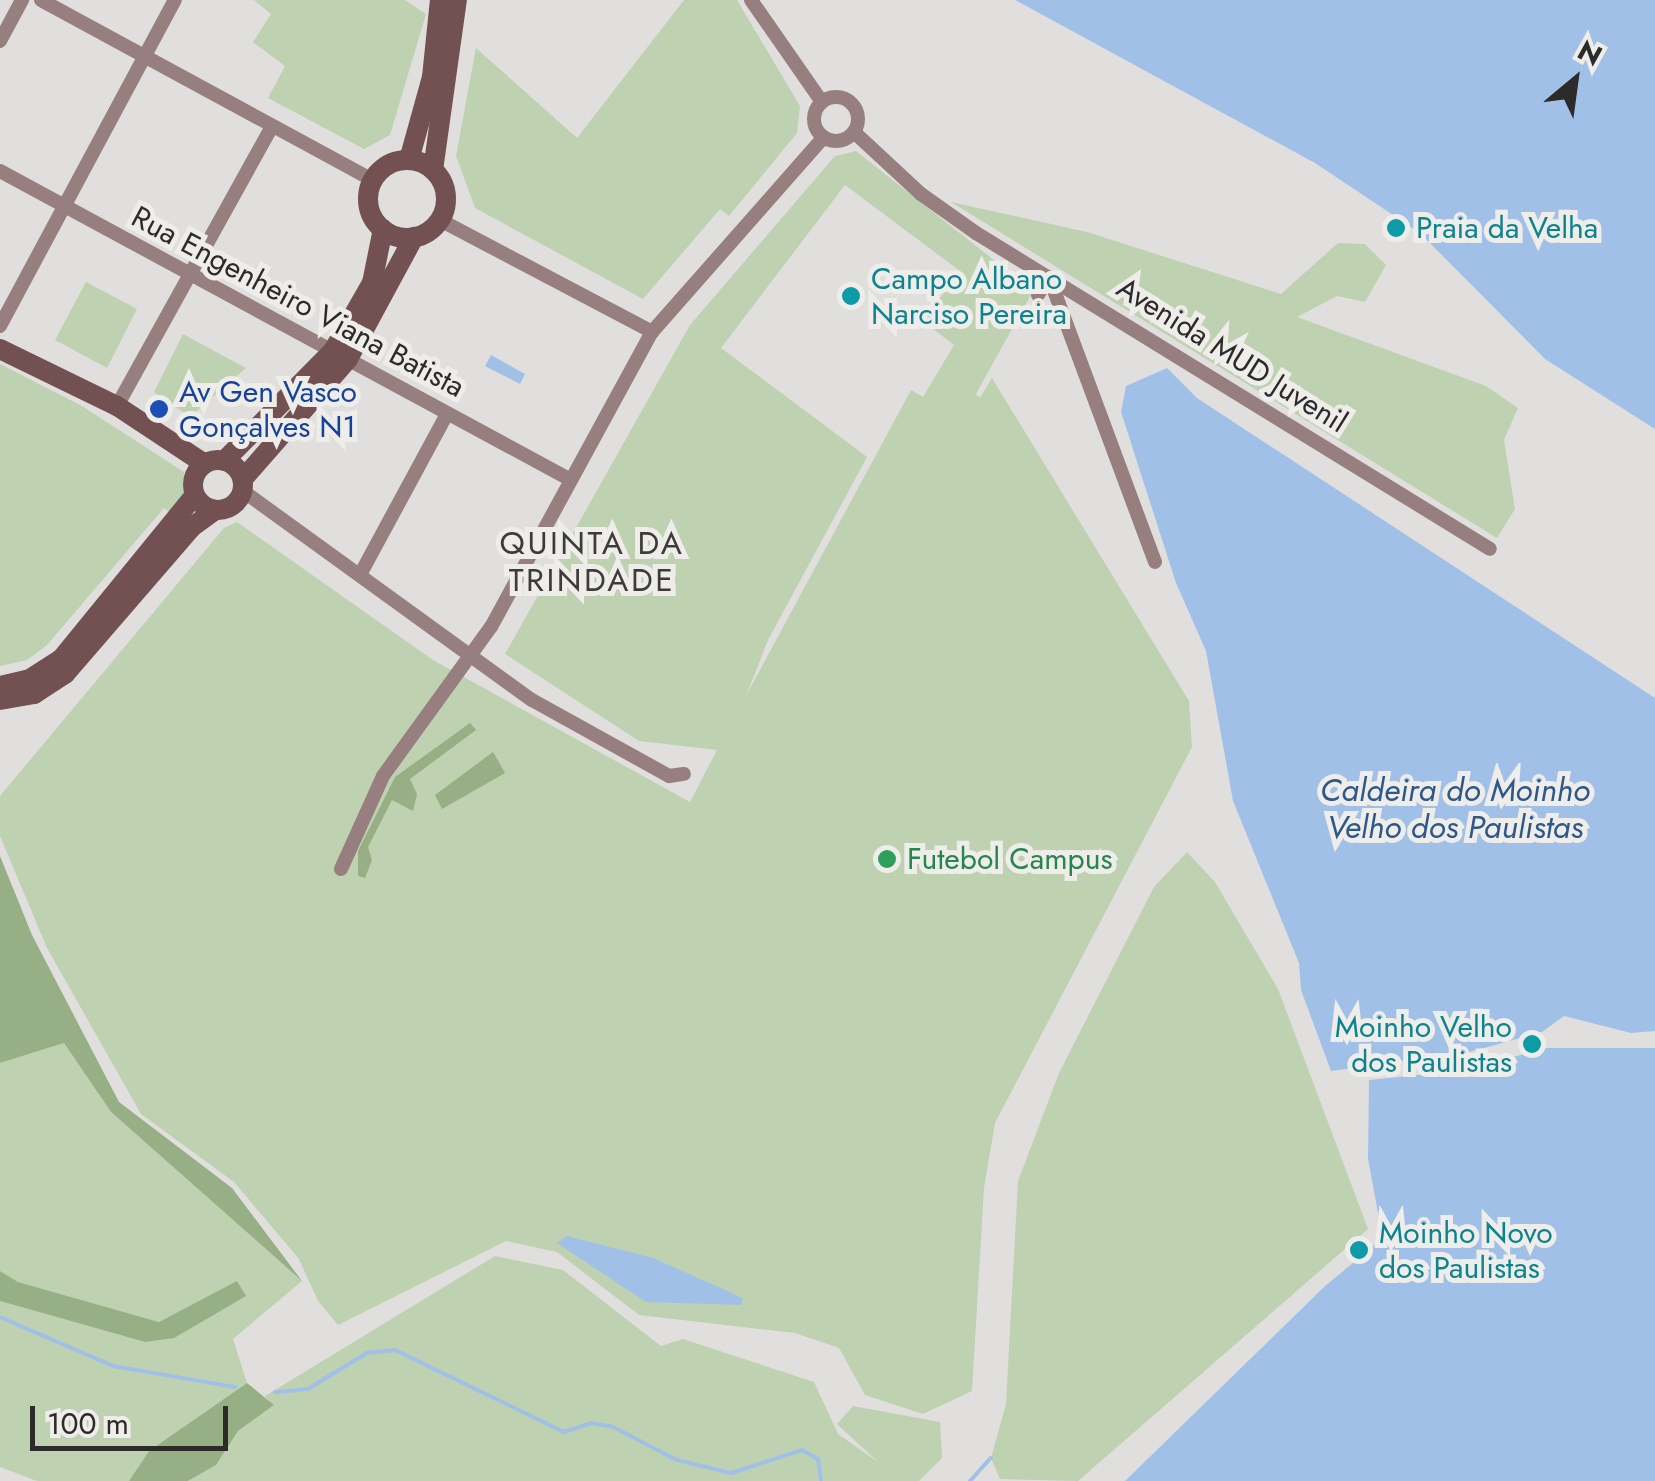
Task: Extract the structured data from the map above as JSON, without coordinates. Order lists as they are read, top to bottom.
{
  "streets": {
    "street": ["Rua Engenheiro Viana Batista", "Avenida MUD Juvenil"]
  },
  "districts": ["QUINTA DA TRINDADE"],
  "water": ["Caldeira do Moinho Velho dos Paulistas"],
  "places": [
    "Praia da Velha",
    "Campo Albano Narciso Pereira",
    "Av Gen Vasco Gonçalves N1",
    "Futebol Campus",
    "Moinho Velho dos Paulistas",
    "Moinho Novo dos Paulistas"
  ],
  "scale_bar": "100 m",
  "north": "top right"
}
